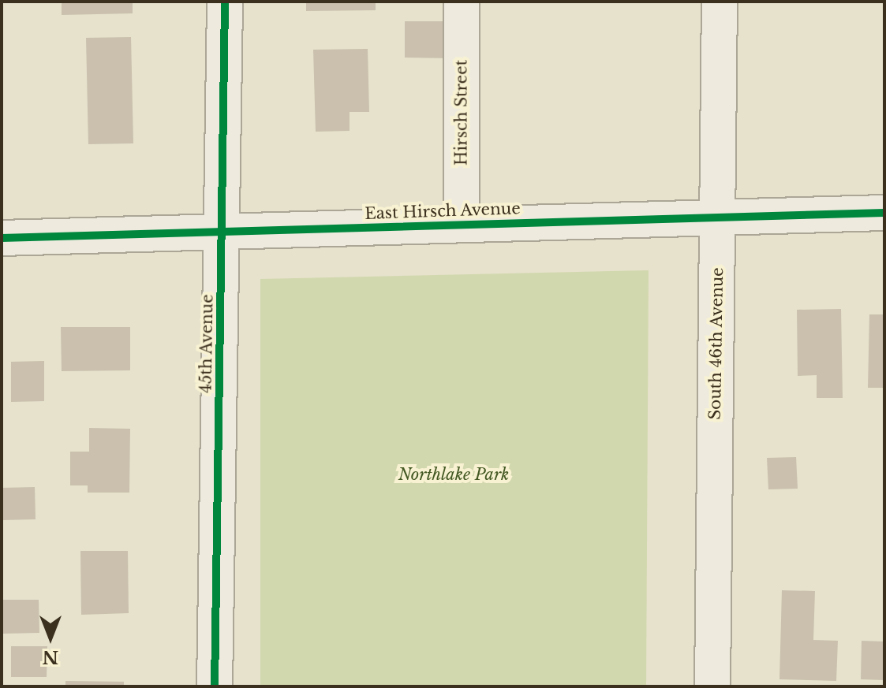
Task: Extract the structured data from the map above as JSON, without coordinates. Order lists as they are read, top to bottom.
{
  "streets": {
    "street": [
      "Hirsch Street",
      "East Hirsch Avenue",
      "45th Avenue",
      "South 46th Avenue"
    ]
  },
  "crossings": [
    ["Hirsch Street", "East Hirsch Avenue"],
    ["East Hirsch Avenue", "45th Avenue"],
    ["East Hirsch Avenue", "South 46th Avenue"]
  ],
  "parks": ["Northlake Park"],
  "north": "bottom"
}
